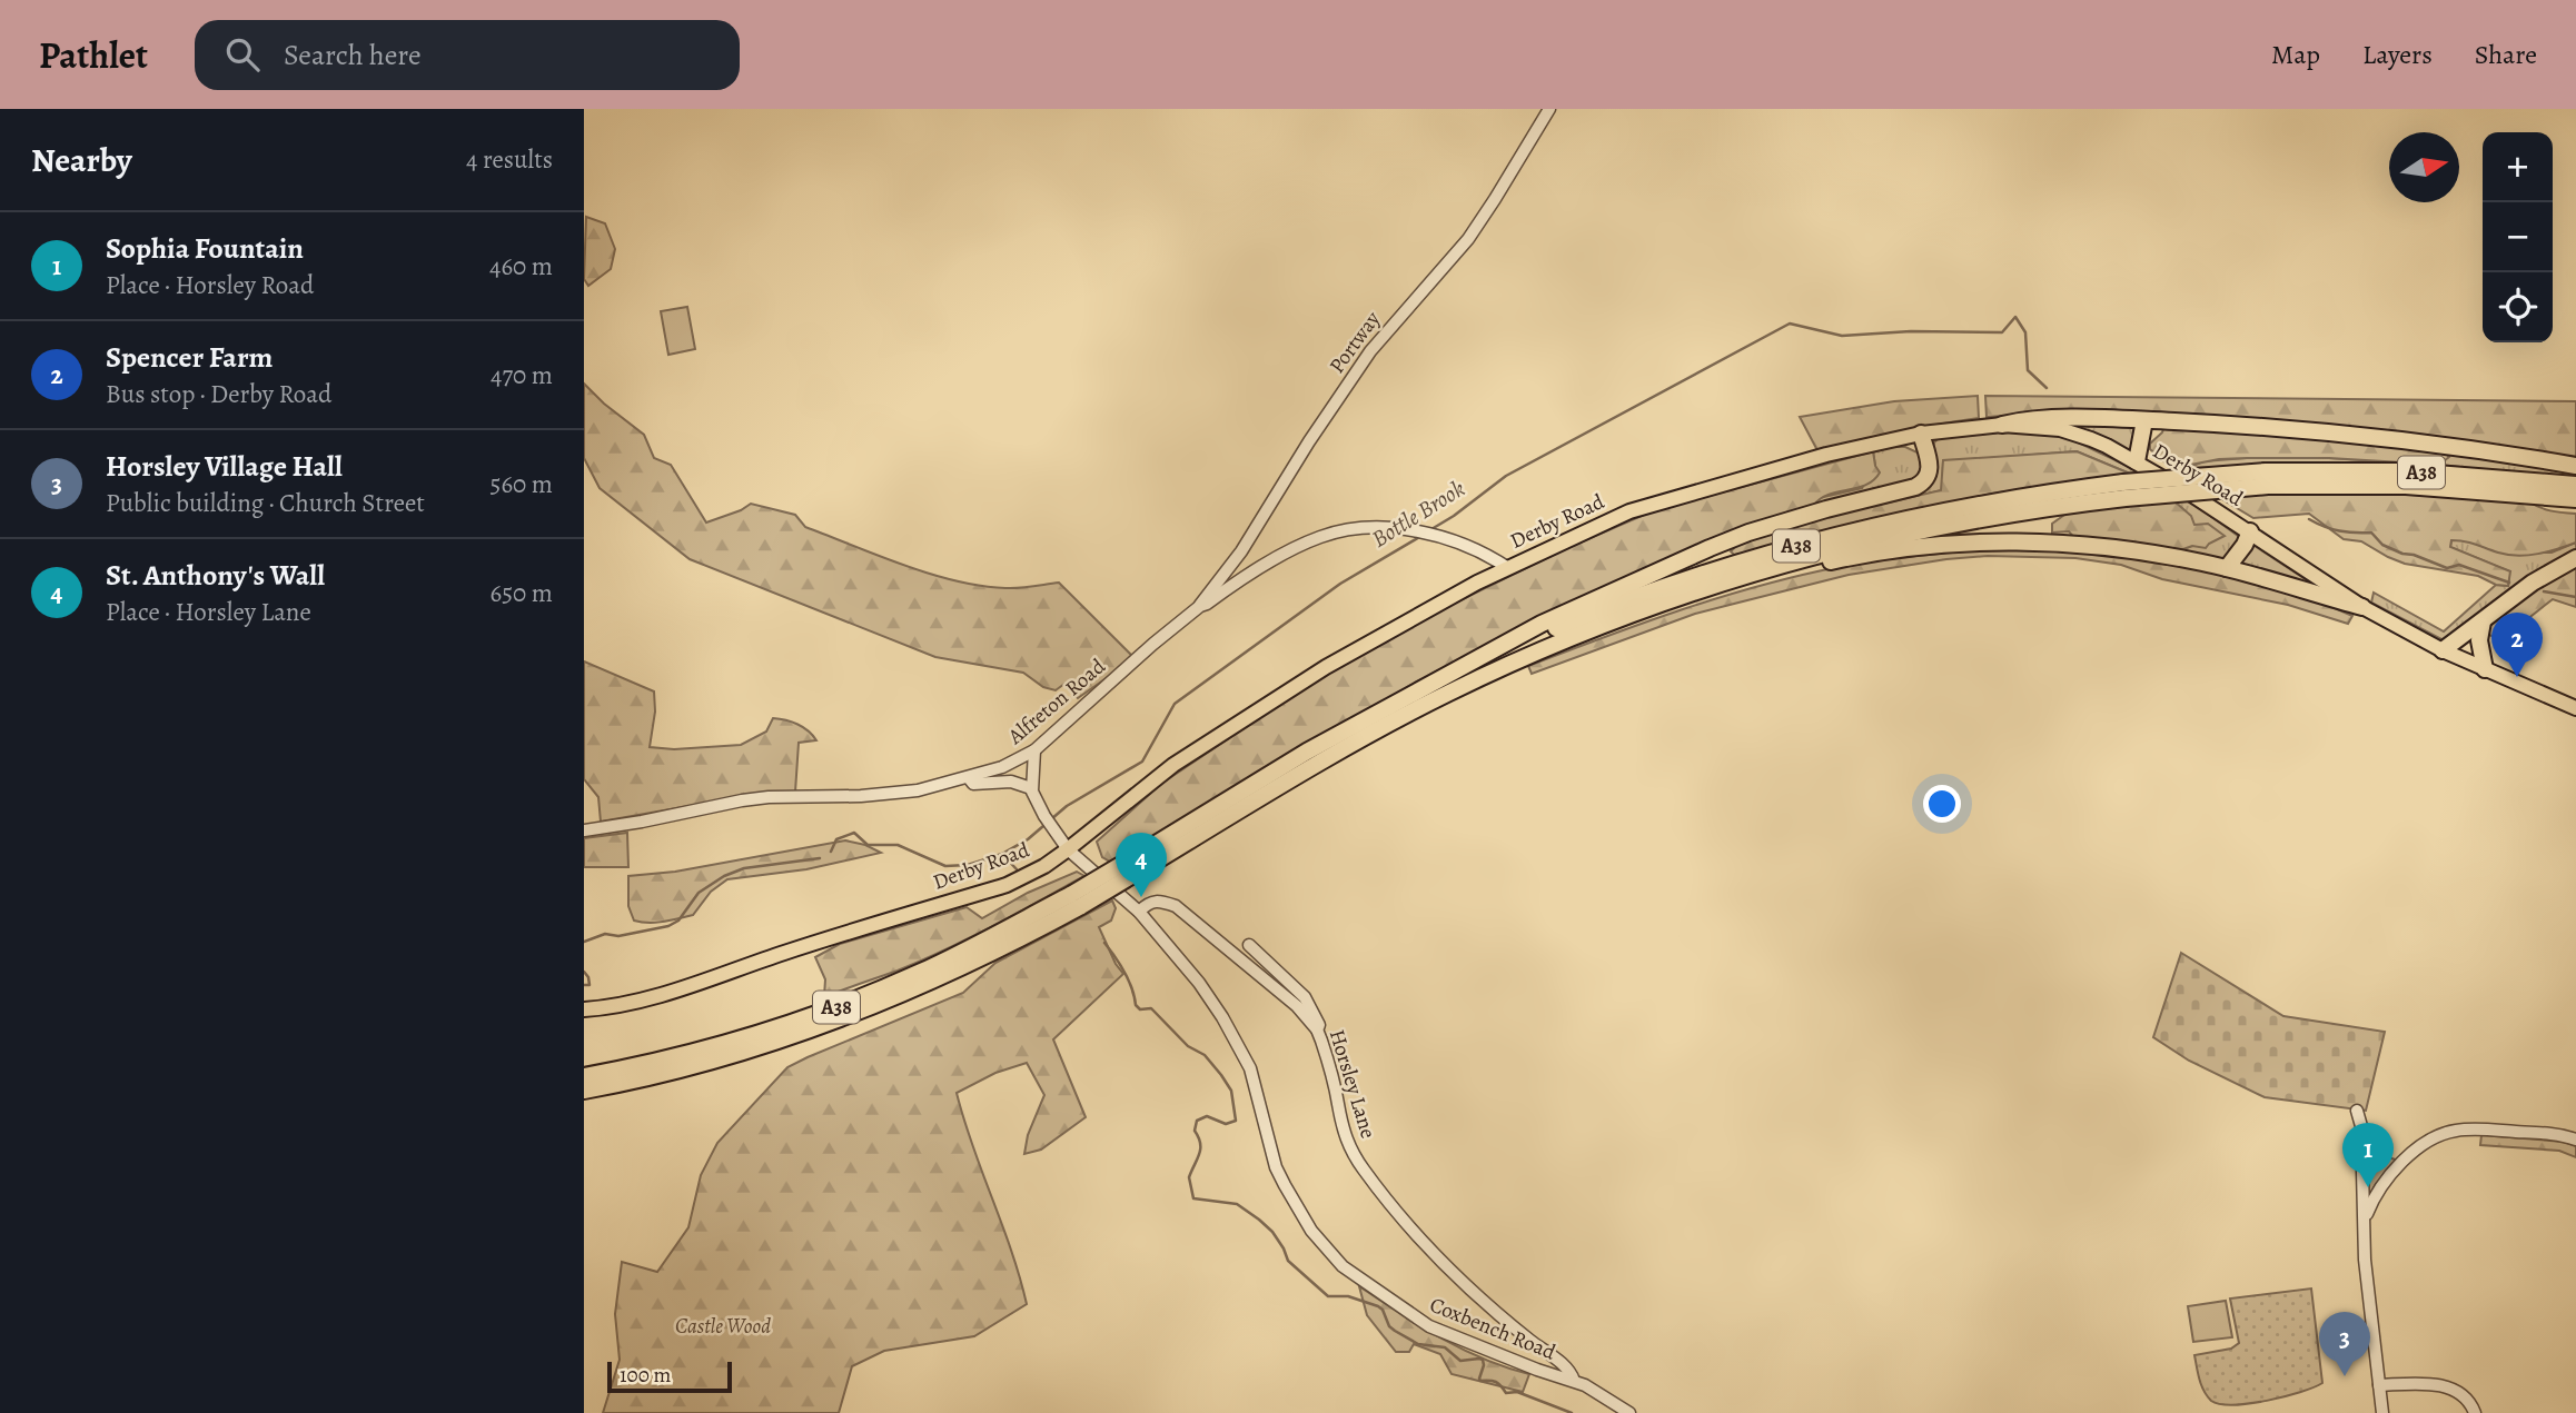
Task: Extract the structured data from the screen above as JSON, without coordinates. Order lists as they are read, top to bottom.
{
  "streets": {
    "highway": ["A38"],
    "main road": ["Derby Road"],
    "street": [
      "Portway",
      "Alfreton Road",
      "Horsley Lane",
      "Coxbench Road"
    ]
  },
  "crossings": [
    ["Portway", "Alfreton Road"],
    ["Derby Road", "Alfreton Road"],
    ["Derby Road", "Coxbench Road"],
    ["Horsley Lane", "Coxbench Road"]
  ],
  "water": ["Bottle Brook"],
  "parks": ["Castle Wood"],
  "scale_bar": "100 m",
  "north": "right",
  "page": {
    "header": "Pathlet",
    "search": "Search here",
    "nav": ["Map", "Layers", "Share"],
    "heading": ["Nearby", "4 results"],
    "map_buttons": ["+", "−"],
    "list": [
      {
        "mark": "1",
        "name": "Sophia Fountain",
        "note": "Place · Horsley Road",
        "value": "460 m"
      },
      {
        "mark": "2",
        "name": "Spencer Farm",
        "note": "Bus stop · Derby Road",
        "value": "470 m"
      },
      {
        "mark": "3",
        "name": "Horsley Village Hall",
        "note": "Public building · Church Street",
        "value": "560 m"
      },
      {
        "mark": "4",
        "name": "St. Anthony's Wall",
        "note": "Place · Horsley Lane",
        "value": "650 m"
      }
    ],
    "pins": [
      "2",
      "4",
      "1",
      "3"
    ],
    "scale": "100 m"
  }
}
